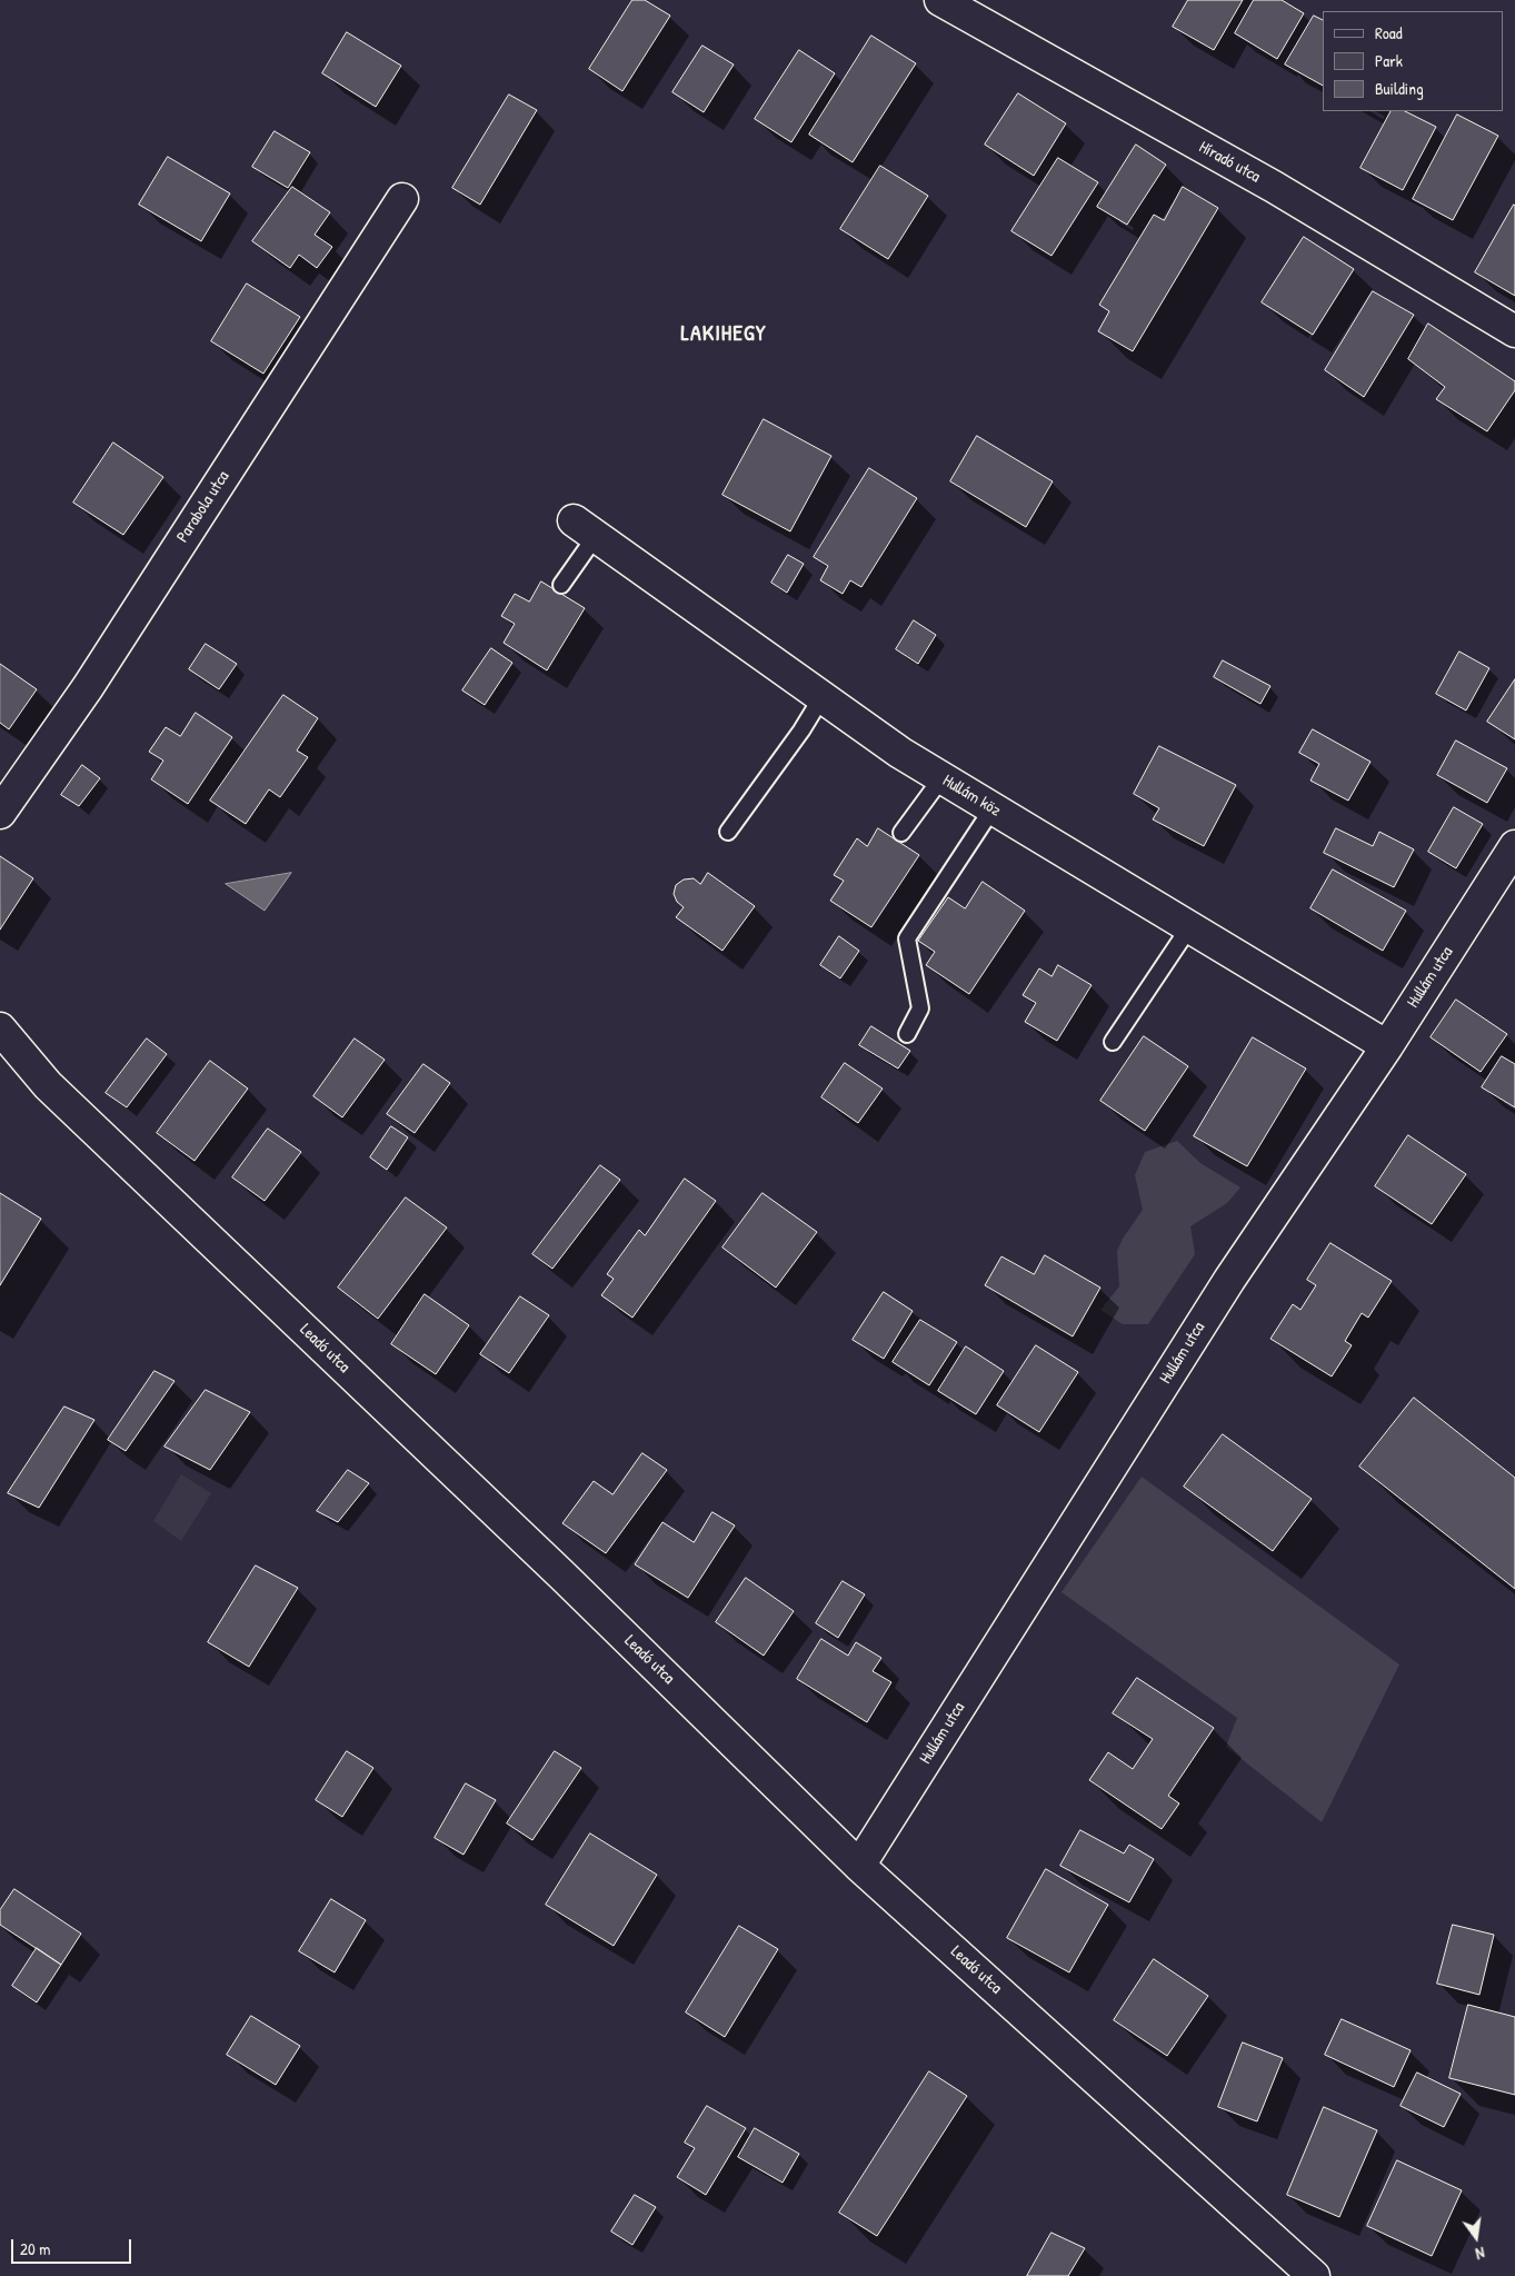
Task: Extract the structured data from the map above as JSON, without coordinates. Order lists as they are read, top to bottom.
{
  "streets": {
    "street": [
      "Híradó utca",
      "Parabola utca",
      "Hullám köz",
      "Hullám utca",
      "Leadó utca"
    ]
  },
  "crossings": [
    ["Hullám köz", "Hullám utca"],
    ["Hullám utca", "Leadó utca"]
  ],
  "districts": ["LAKIHEGY"],
  "legend": ["Road", "Park", "Building"],
  "scale_bar": "20 m",
  "north": "bottom"
}
